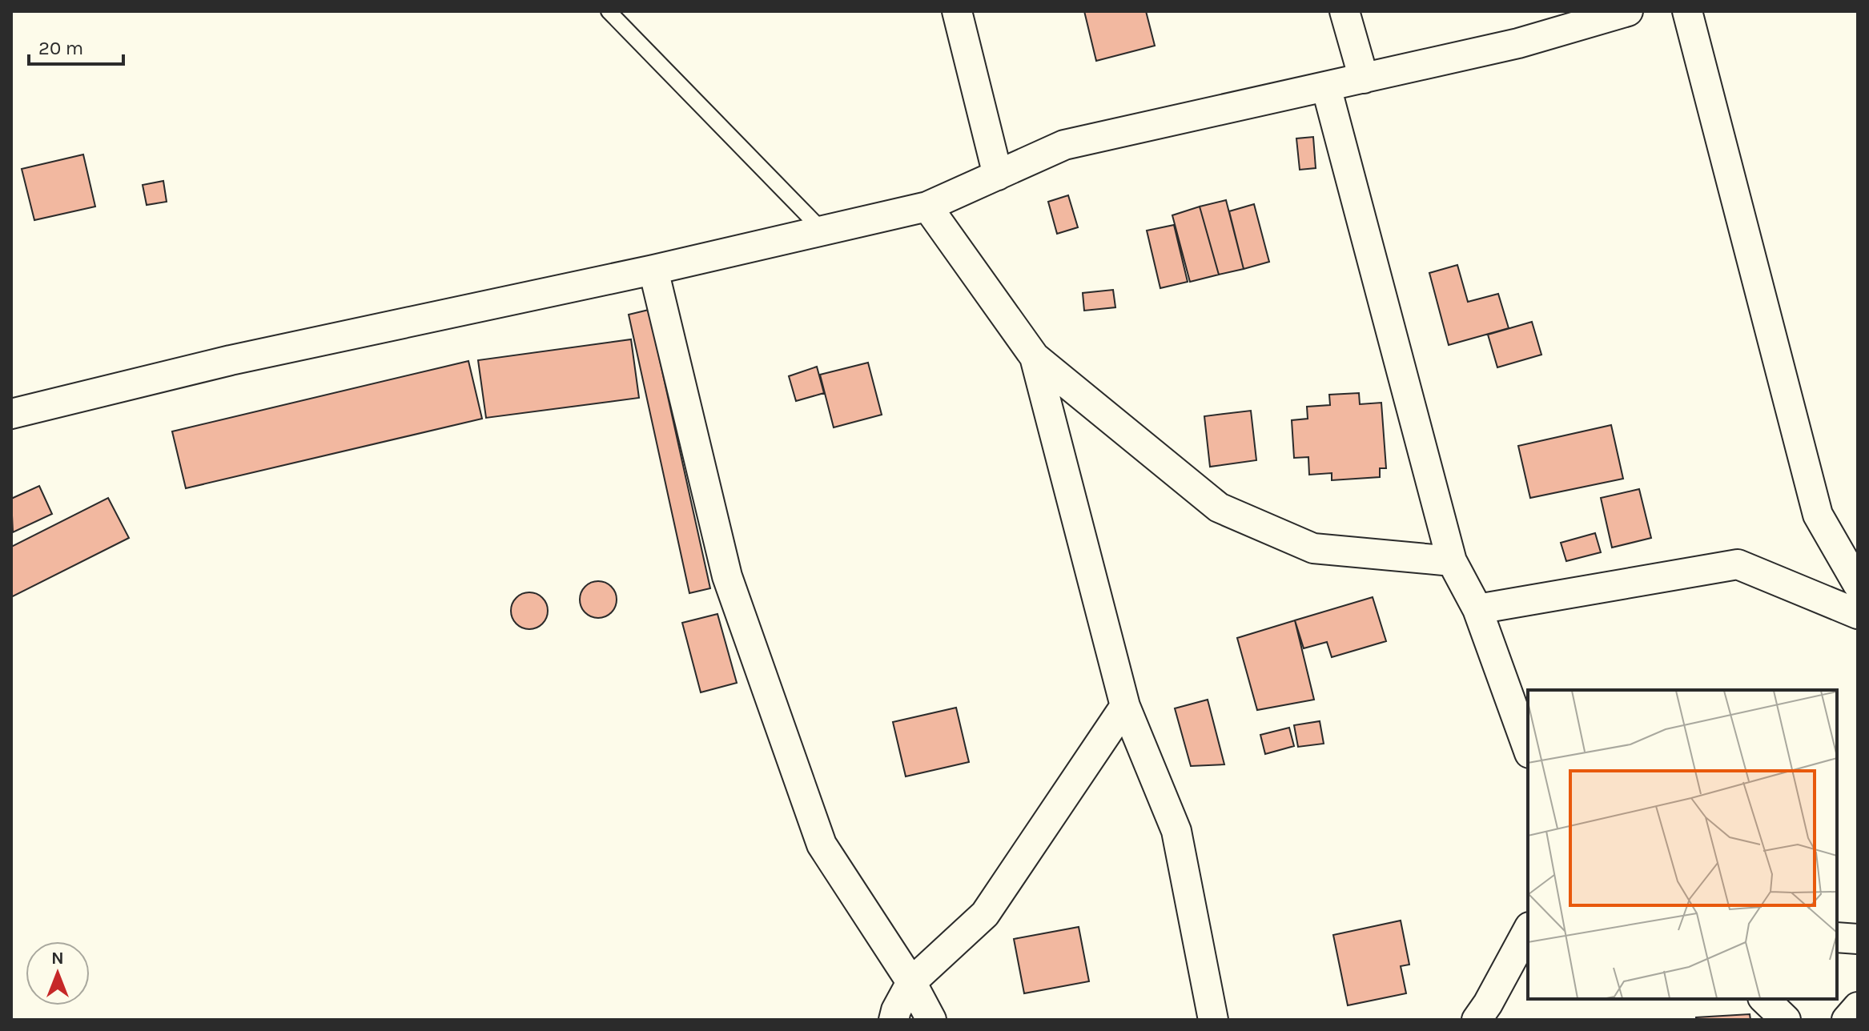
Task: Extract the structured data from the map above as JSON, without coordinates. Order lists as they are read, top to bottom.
{
  "scale_bar": "20 m",
  "north": "top"
}
